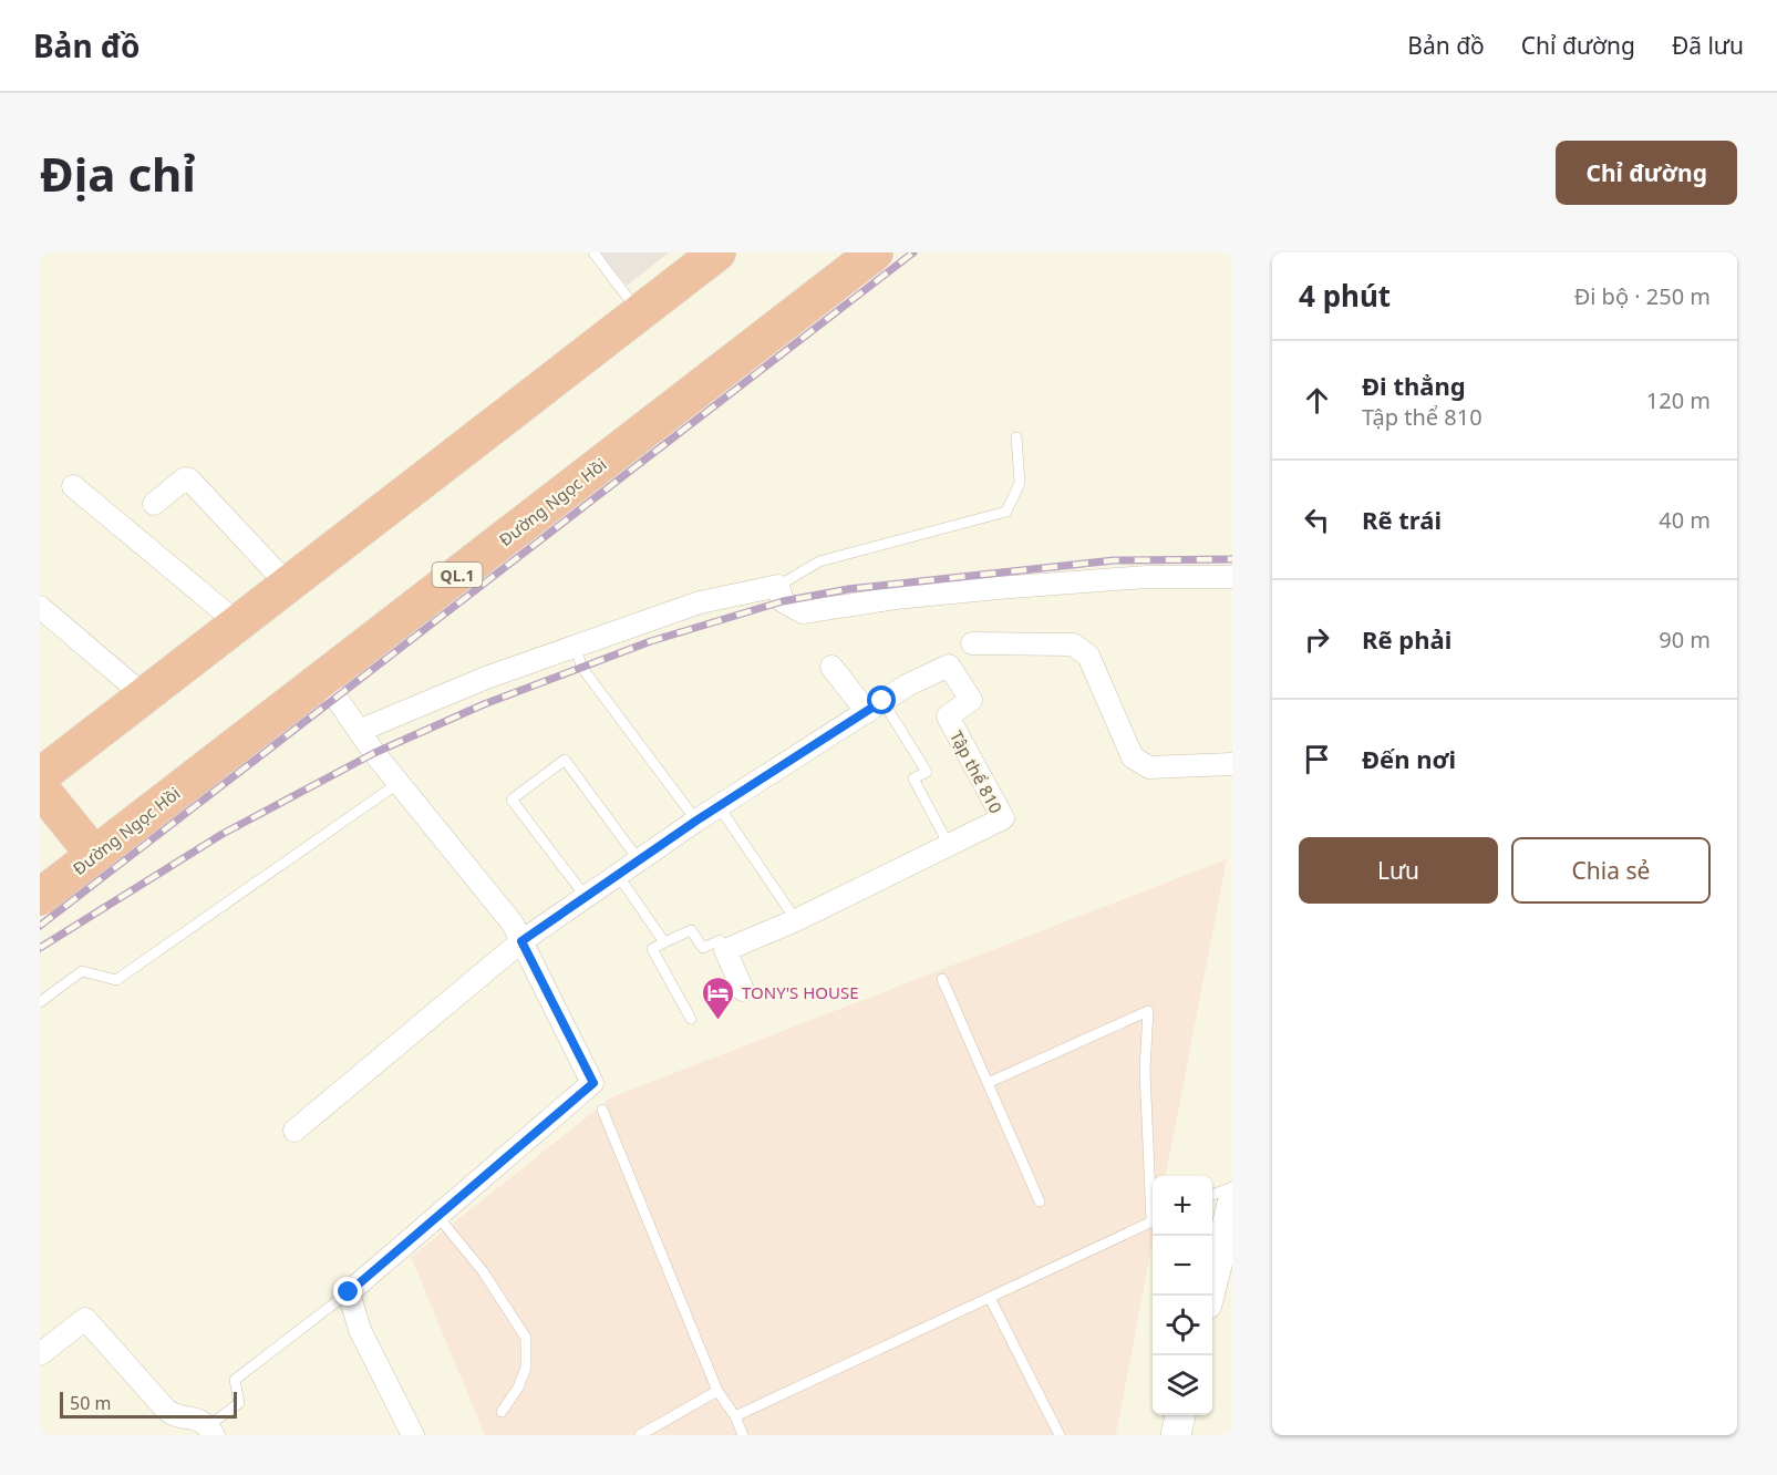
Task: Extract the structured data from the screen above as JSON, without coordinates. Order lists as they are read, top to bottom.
{
  "streets": {
    "highway": ["Đường Ngọc Hồi", "QL.1"],
    "street": ["Tập thể 810"]
  },
  "places": {
    "hotel": ["TONY'S HOUSE"]
  },
  "scale_bar": "50 m",
  "page": {
    "header": "Bản đồ",
    "nav": ["Bản đồ", "Chỉ đường", "Đã lưu"],
    "buttons": [
      "Chỉ đường",
      ["Lưu", "Chia sẻ"]
    ],
    "title": "Địa chỉ",
    "heading": ["4 phút", "Đi bộ · 250 m"],
    "list": [
      ["Đi thẳng", "Tập thể 810", "120 m"],
      ["Rẽ trái", "40 m"],
      ["Rẽ phải", "90 m"],
      "Đến nơi"
    ],
    "map_buttons": ["+", "−"],
    "scale": "50 m"
  }
}
